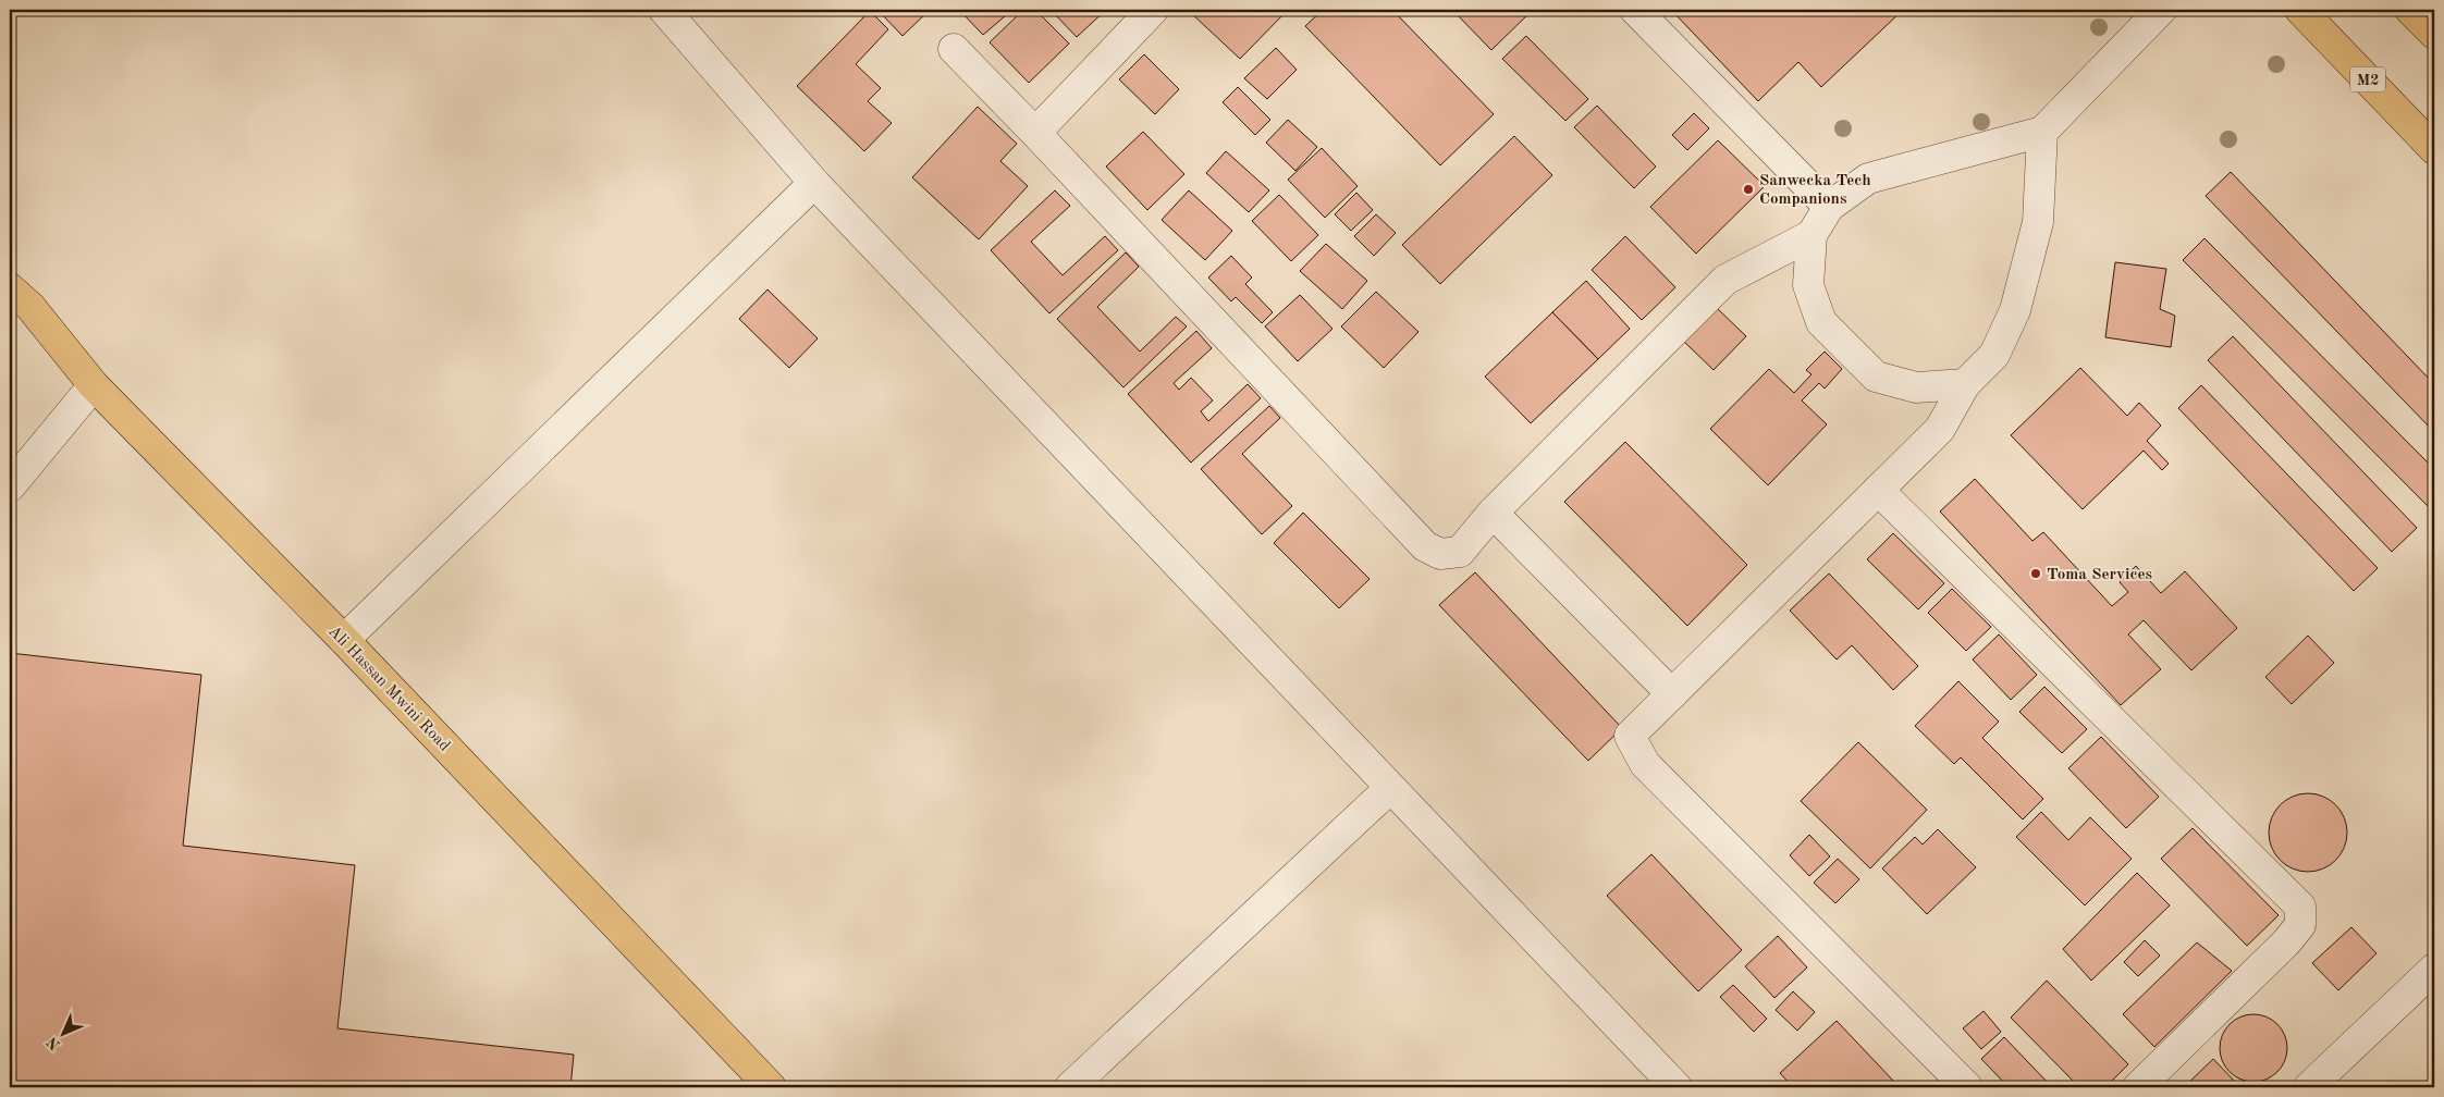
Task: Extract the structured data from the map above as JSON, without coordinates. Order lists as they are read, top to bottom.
{
  "streets": {
    "main road": ["M2", "Ali Hassan Mwini Road"]
  },
  "places": ["Sanwecka Tech Companions", "Toma Services"],
  "north": "bottom left"
}
